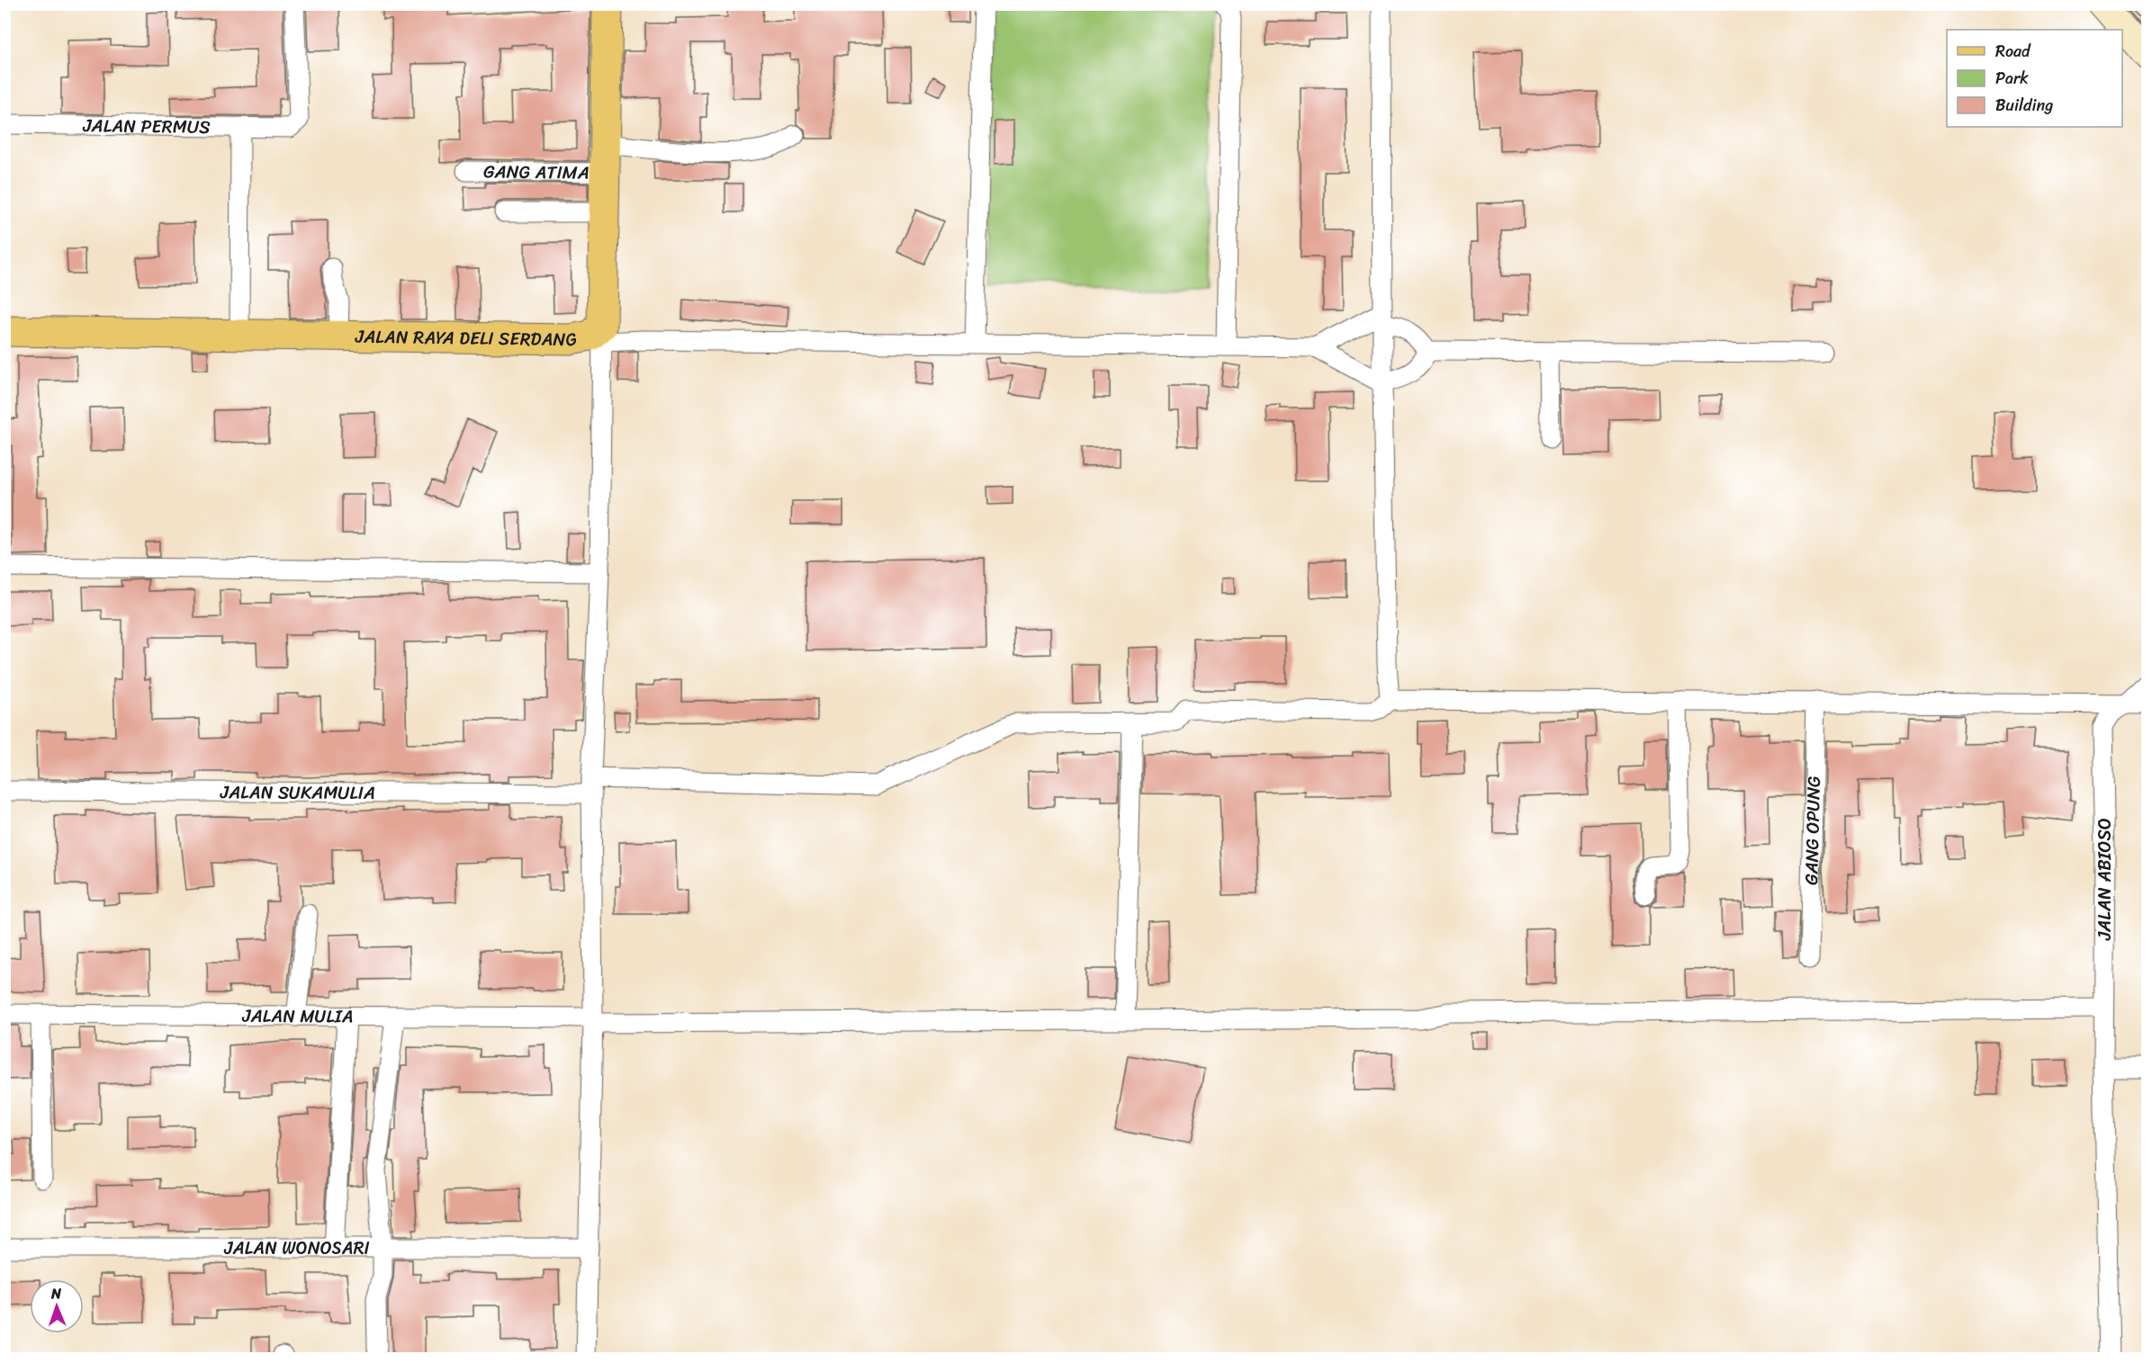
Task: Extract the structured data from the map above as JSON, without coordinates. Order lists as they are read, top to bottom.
{
  "streets": {
    "main road": ["JALAN RAYA DELI SERDANG"],
    "street": [
      "JALAN PERMUS",
      "GANG ATIMA",
      "JALAN SUKAMULIA",
      "GANG OPUNG",
      "JALAN ABIOSO",
      "JALAN MULIA",
      "JALAN WONOSARI"
    ]
  },
  "crossings": [
    ["GANG ATIMA", "JALAN RAYA DELI SERDANG"],
    ["JALAN ABIOSO", "JALAN MULIA"]
  ],
  "legend": ["Road", "Park", "Building"],
  "north": "top"
}
